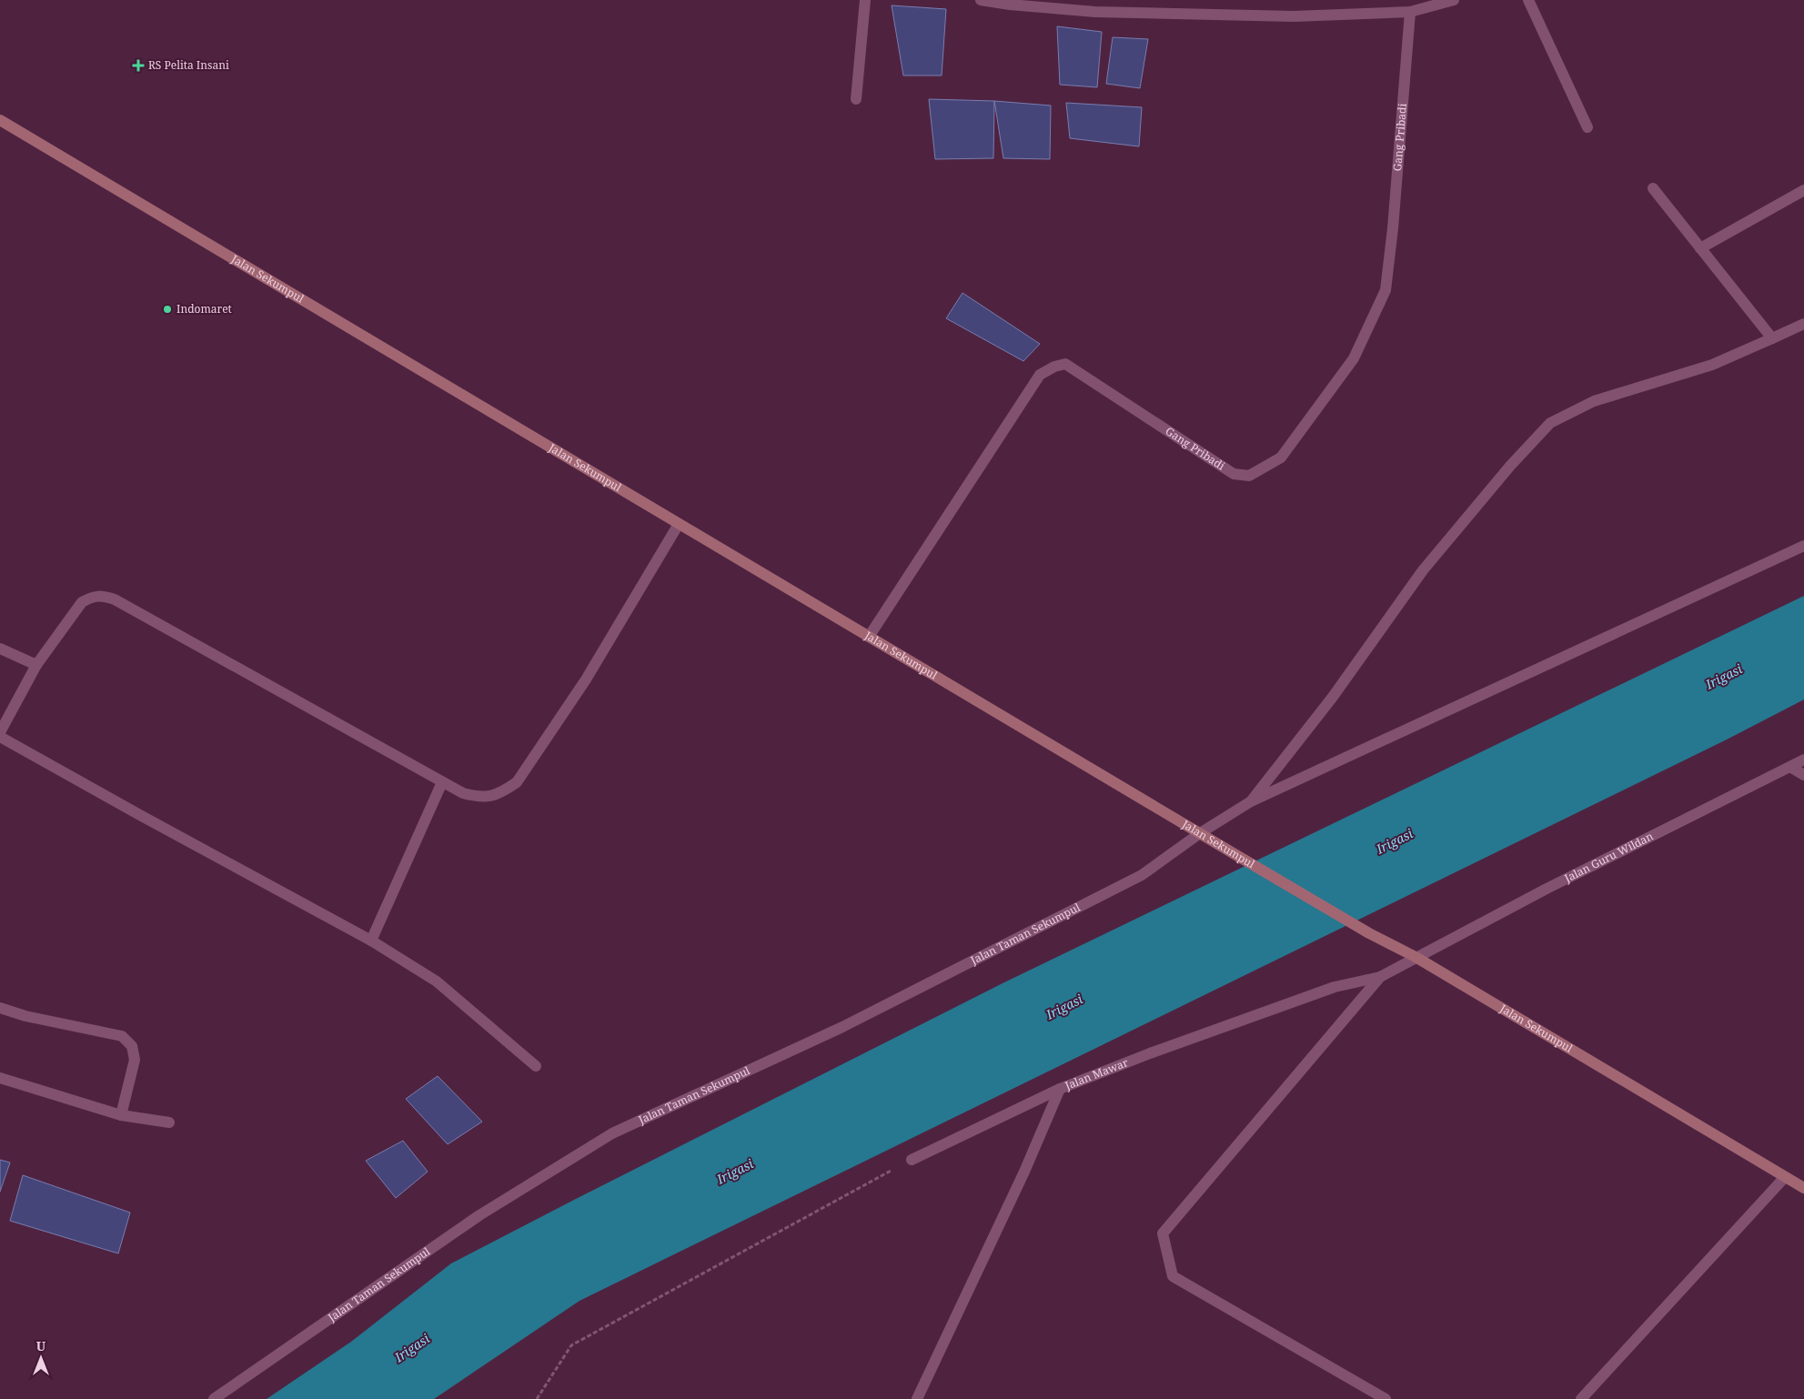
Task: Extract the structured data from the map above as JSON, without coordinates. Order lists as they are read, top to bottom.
{
  "streets": {
    "main road": ["Jalan Sekumpul"],
    "street": [
      "Gang Pribadi",
      "Jalan Guru Wildan",
      "Jalan Taman Sekumpul",
      "Jalan Mawar"
    ]
  },
  "crossings": [
    ["Gang Pribadi", "Jalan Sekumpul"],
    ["Jalan Sekumpul", "Jalan Guru Wildan"],
    ["Jalan Sekumpul", "Jalan Taman Sekumpul"],
    ["Jalan Guru Wildan", "Jalan Mawar"]
  ],
  "water": ["Irigasi"],
  "places": {
    "health": ["RS Pelita Insani"],
    "other": ["Indomaret"]
  },
  "north": "top"
}
